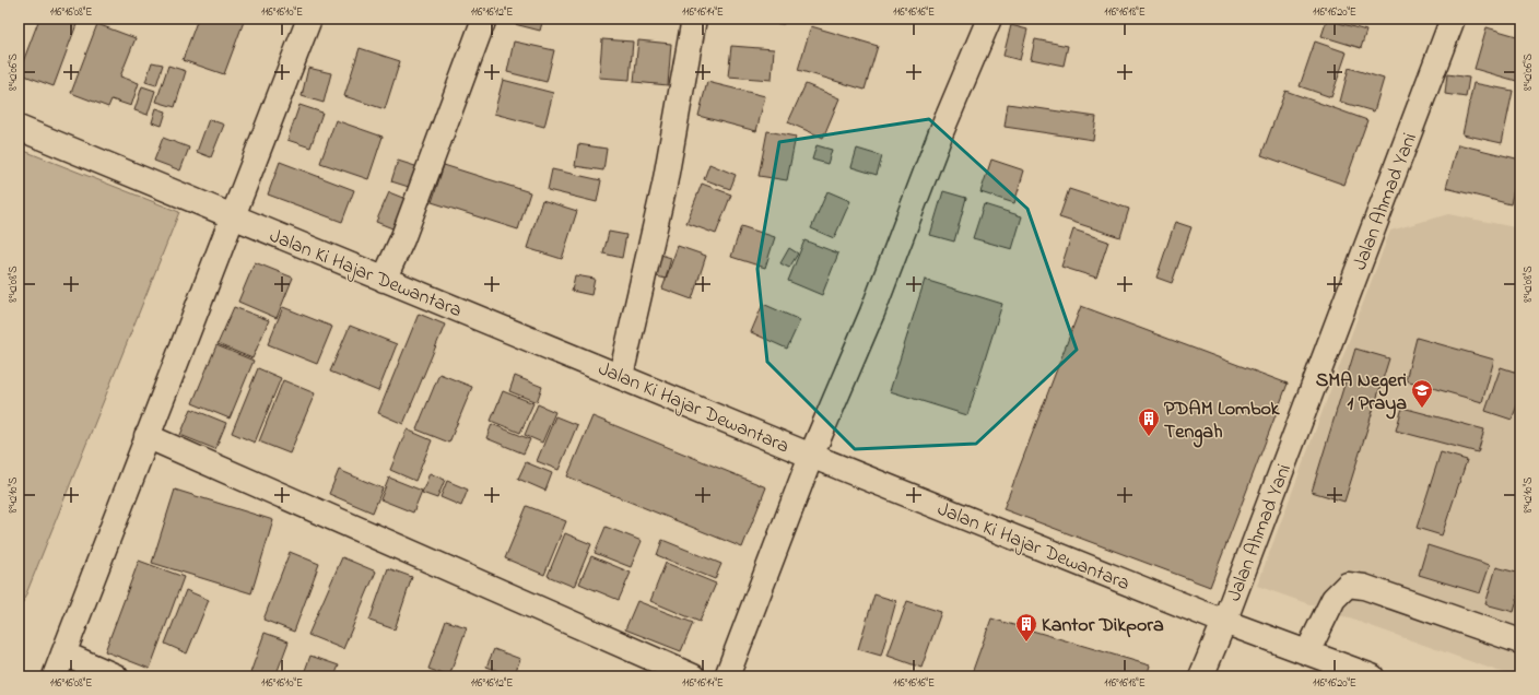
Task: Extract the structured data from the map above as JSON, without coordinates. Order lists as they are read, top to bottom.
{
  "streets": {
    "street": ["Jalan Ahmad Yani", "Jalan Ki Hajar Dewantara"]
  },
  "crossings": [
    ["Jalan Ahmad Yani", "Jalan Ki Hajar Dewantara"]
  ],
  "places": {
    "school or university": ["SMA Negeri 1 Praya"],
    "building": ["PDAM Lombok Tengah", "Kantor Dikpora"]
  },
  "coordinates": [
    "116°16'08\"E",
    "116°16'10\"E",
    "116°16'12\"E",
    "116°16'14\"E",
    "116°16'16\"E",
    "116°16'18\"E",
    "116°16'20\"E",
    "8°42'06\"S",
    "8°42'08\"S",
    "8°42'10\"S"
  ]
}
